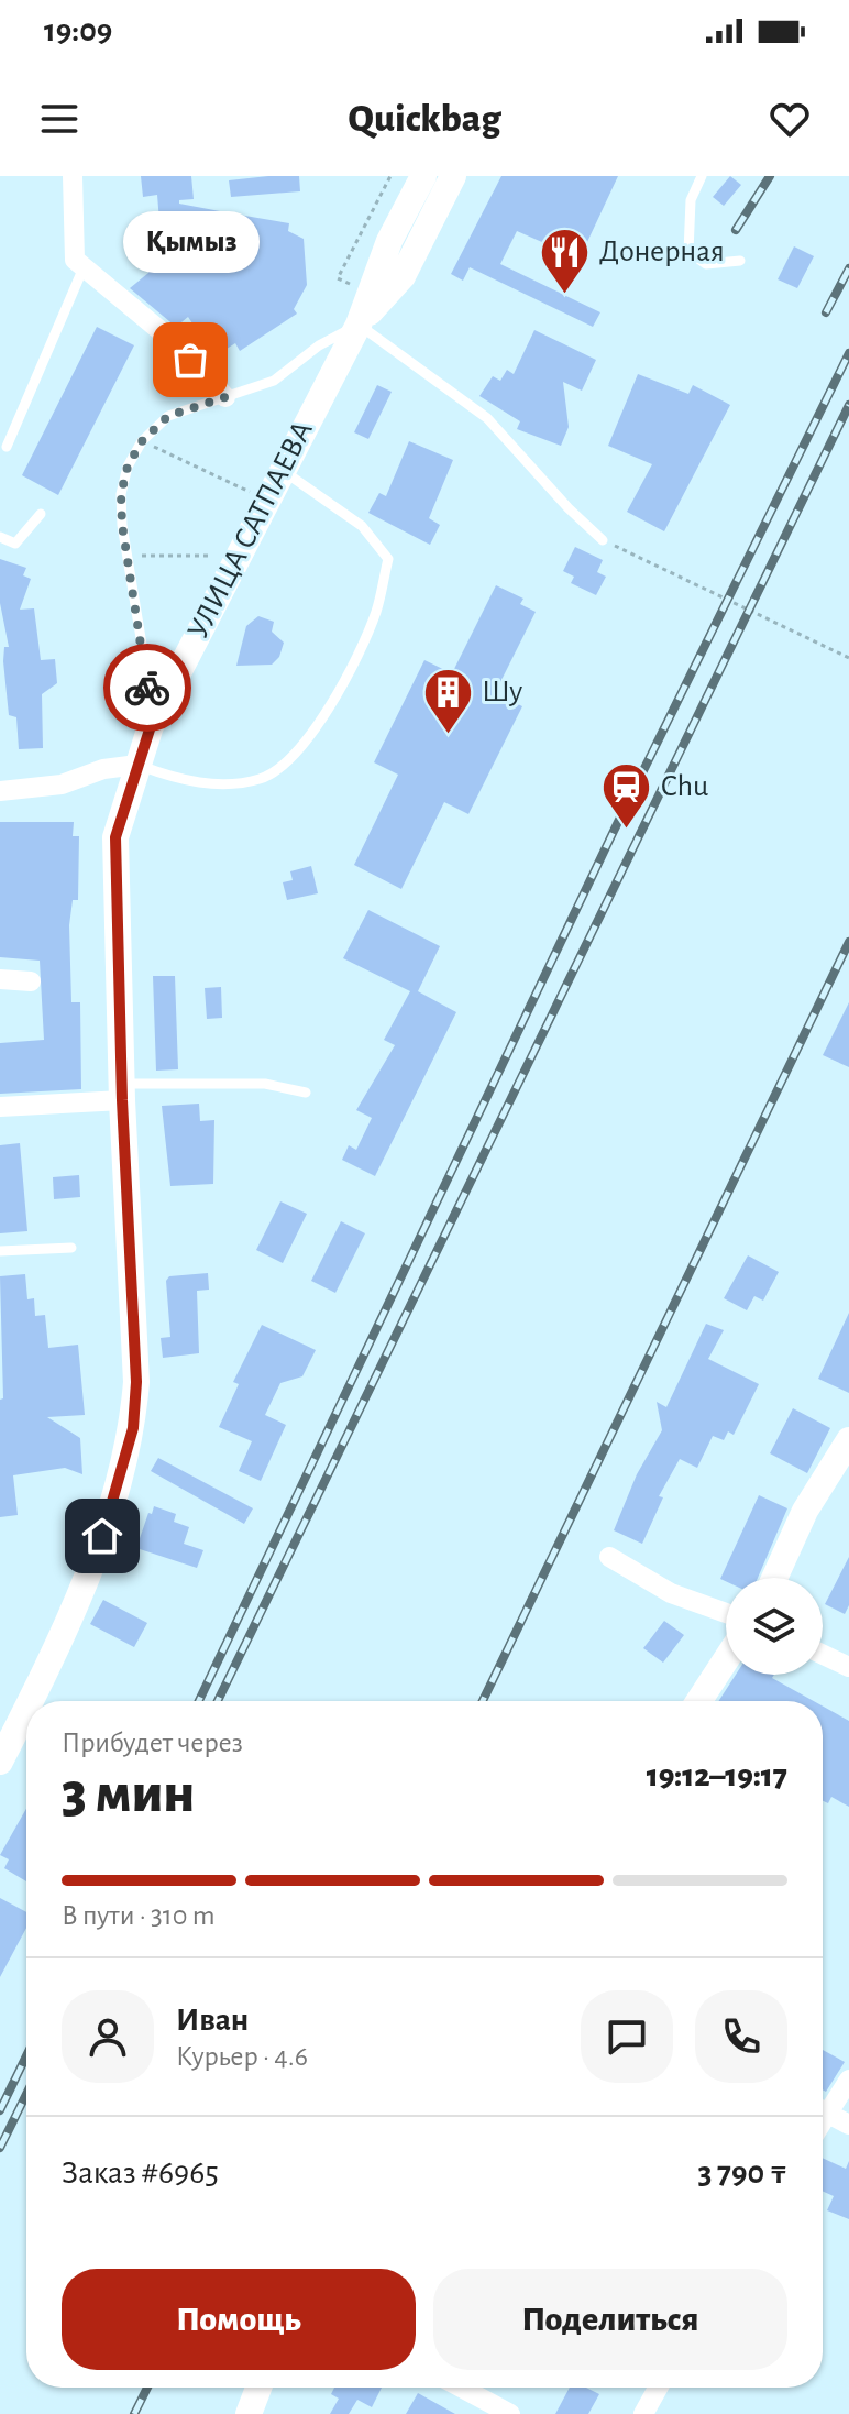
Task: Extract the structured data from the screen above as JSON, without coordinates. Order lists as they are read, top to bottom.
{
  "streets": {
    "street": ["УЛИЦА САТПАЕВА"]
  },
  "places": {
    "restaurant": ["Донерная"],
    "other": ["Қымыз"],
    "building": ["Шу"],
    "station": ["Chu"]
  },
  "page": {
    "status": "19:09",
    "header": "Quickbag",
    "bubble": "Қымыз",
    "heading": ["3 мин", "Прибудет через", "19:12–19:17"],
    "panel": [
      "Иван",
      "Курьер · 4.6",
      "Заказ #6965",
      "3 790 ₸"
    ],
    "bar": "В пути · 310 m",
    "buttons": ["Помощь", "Поделиться"]
  }
}
